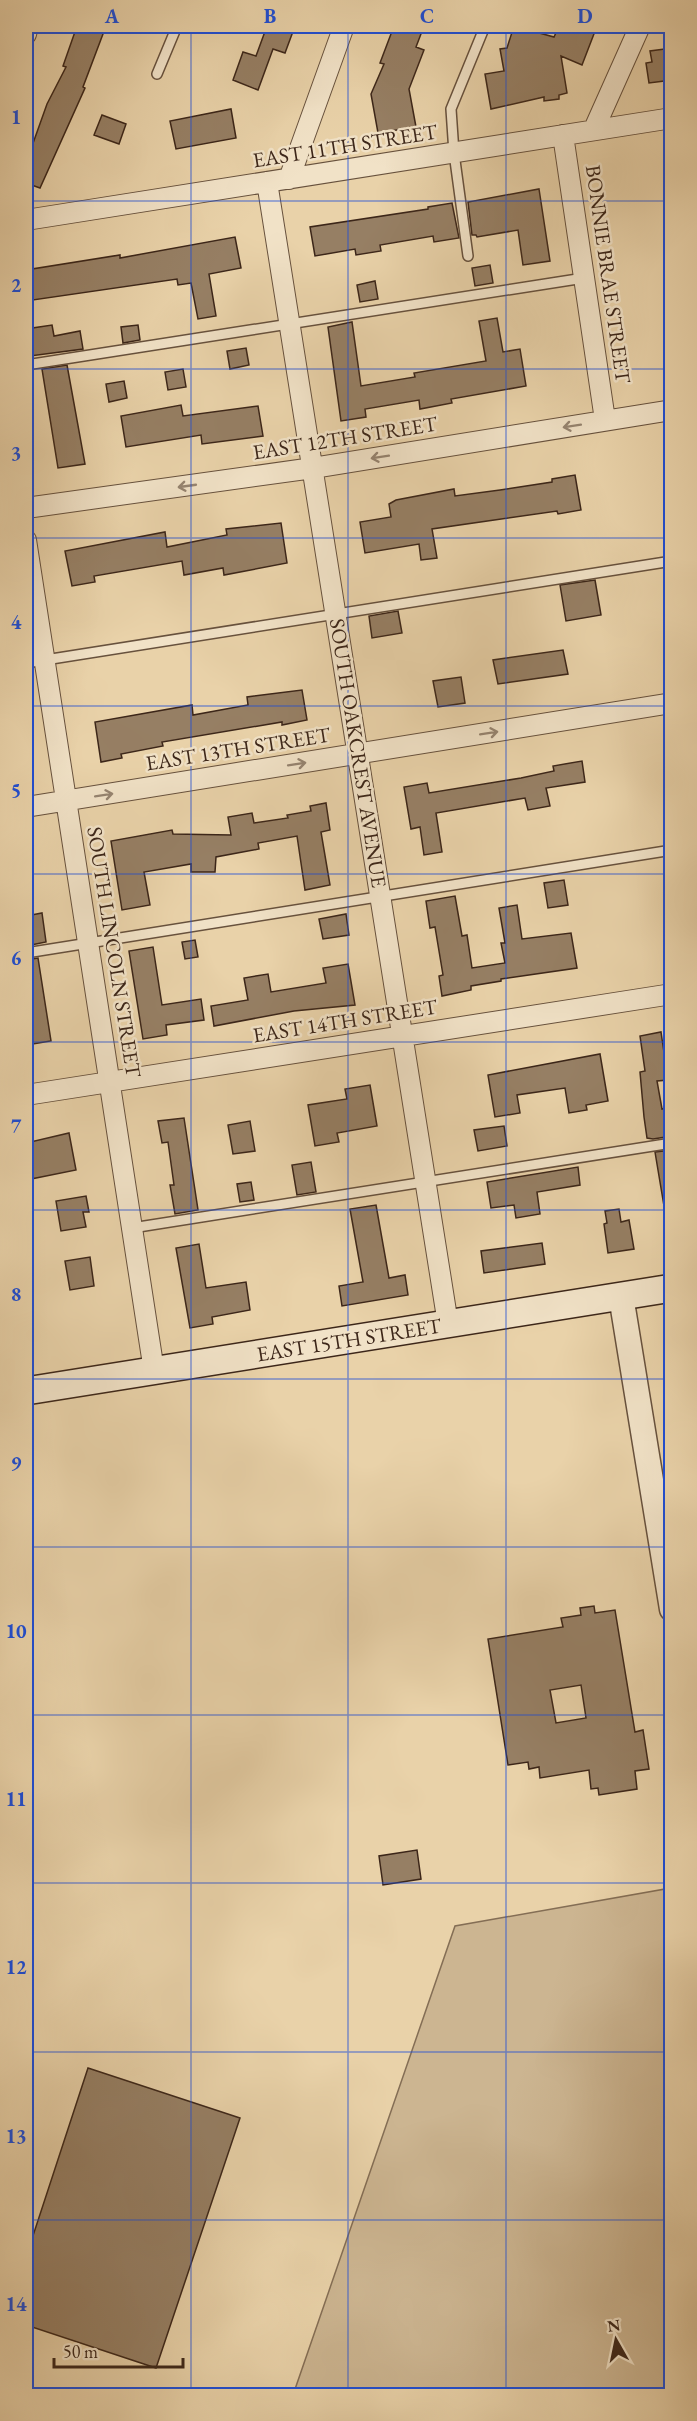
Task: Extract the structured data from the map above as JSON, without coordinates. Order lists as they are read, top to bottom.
{
  "streets": {
    "main road": ["EAST 15TH STREET"],
    "street": [
      "EAST 11TH STREET",
      "BONNIE BRAE STREET",
      "EAST 12TH STREET",
      "EAST 13TH STREET",
      "SOUTH OAKCREST AVENUE",
      "SOUTH LINCOLN STREET",
      "EAST 14TH STREET"
    ]
  },
  "crossings": [
    ["EAST 11TH STREET", "BONNIE BRAE STREET"],
    ["EAST 11TH STREET", "SOUTH OAKCREST AVENUE"],
    ["BONNIE BRAE STREET", "EAST 12TH STREET"],
    ["EAST 12TH STREET", "SOUTH OAKCREST AVENUE"],
    ["EAST 13TH STREET", "SOUTH OAKCREST AVENUE"],
    ["EAST 13TH STREET", "SOUTH LINCOLN STREET"],
    ["SOUTH OAKCREST AVENUE", "EAST 14TH STREET"],
    ["SOUTH OAKCREST AVENUE", "EAST 15TH STREET"],
    ["SOUTH LINCOLN STREET", "EAST 14TH STREET"],
    ["SOUTH LINCOLN STREET", "EAST 15TH STREET"]
  ],
  "one_way": ["EAST 12TH STREET", "EAST 13TH STREET"],
  "scale_bar": "50 m",
  "north": "top",
  "grid": {
    "columns": [
      "A",
      "B",
      "C",
      "D"
    ],
    "rows": [
      "1",
      "2",
      "3",
      "4",
      "5",
      "6",
      "7",
      "8",
      "9",
      "10",
      "11",
      "12",
      "13",
      "14"
    ]
  }
}
